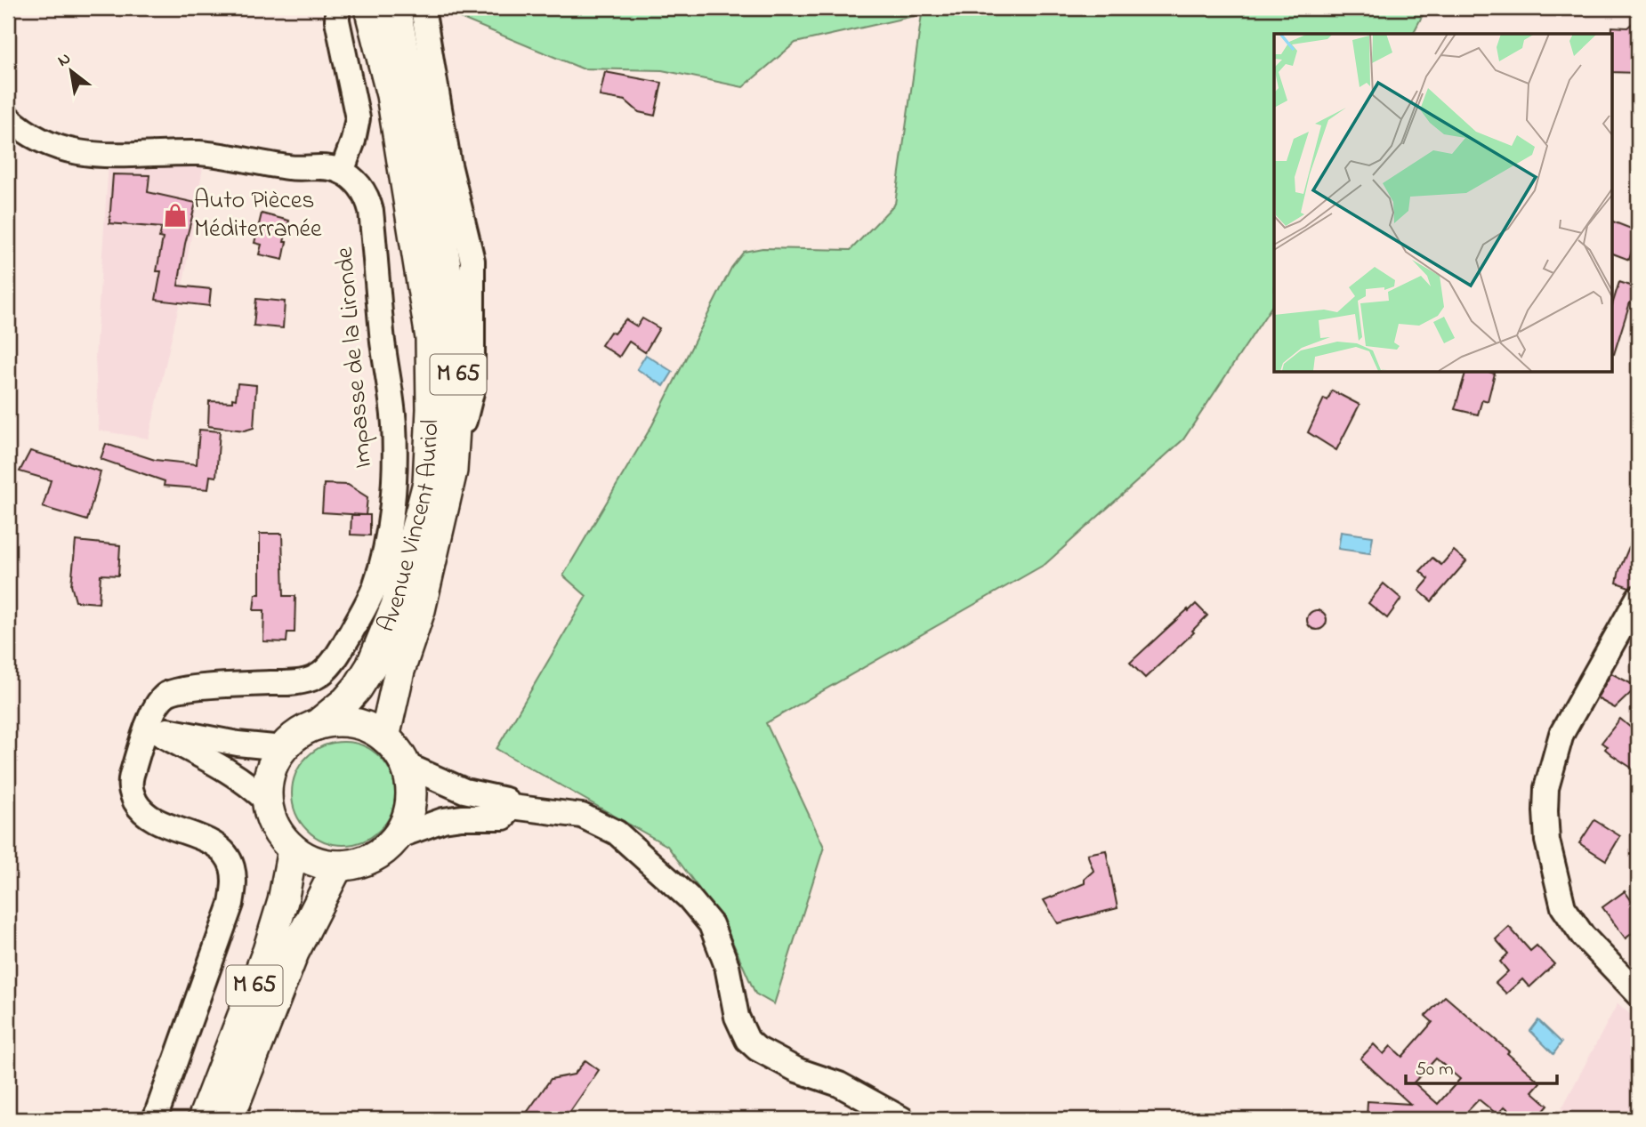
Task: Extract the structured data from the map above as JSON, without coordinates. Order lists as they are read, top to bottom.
{
  "streets": {
    "main road": ["M 65", "Avenue Vincent Auriol"],
    "street": ["Impasse de la Lironde"]
  },
  "crossings": [
    ["M 65", "Avenue Vincent Auriol"]
  ],
  "places": {
    "shop": ["Auto Pièces Méditerranée"]
  },
  "scale_bar": "50 m",
  "north": "top left"
}
